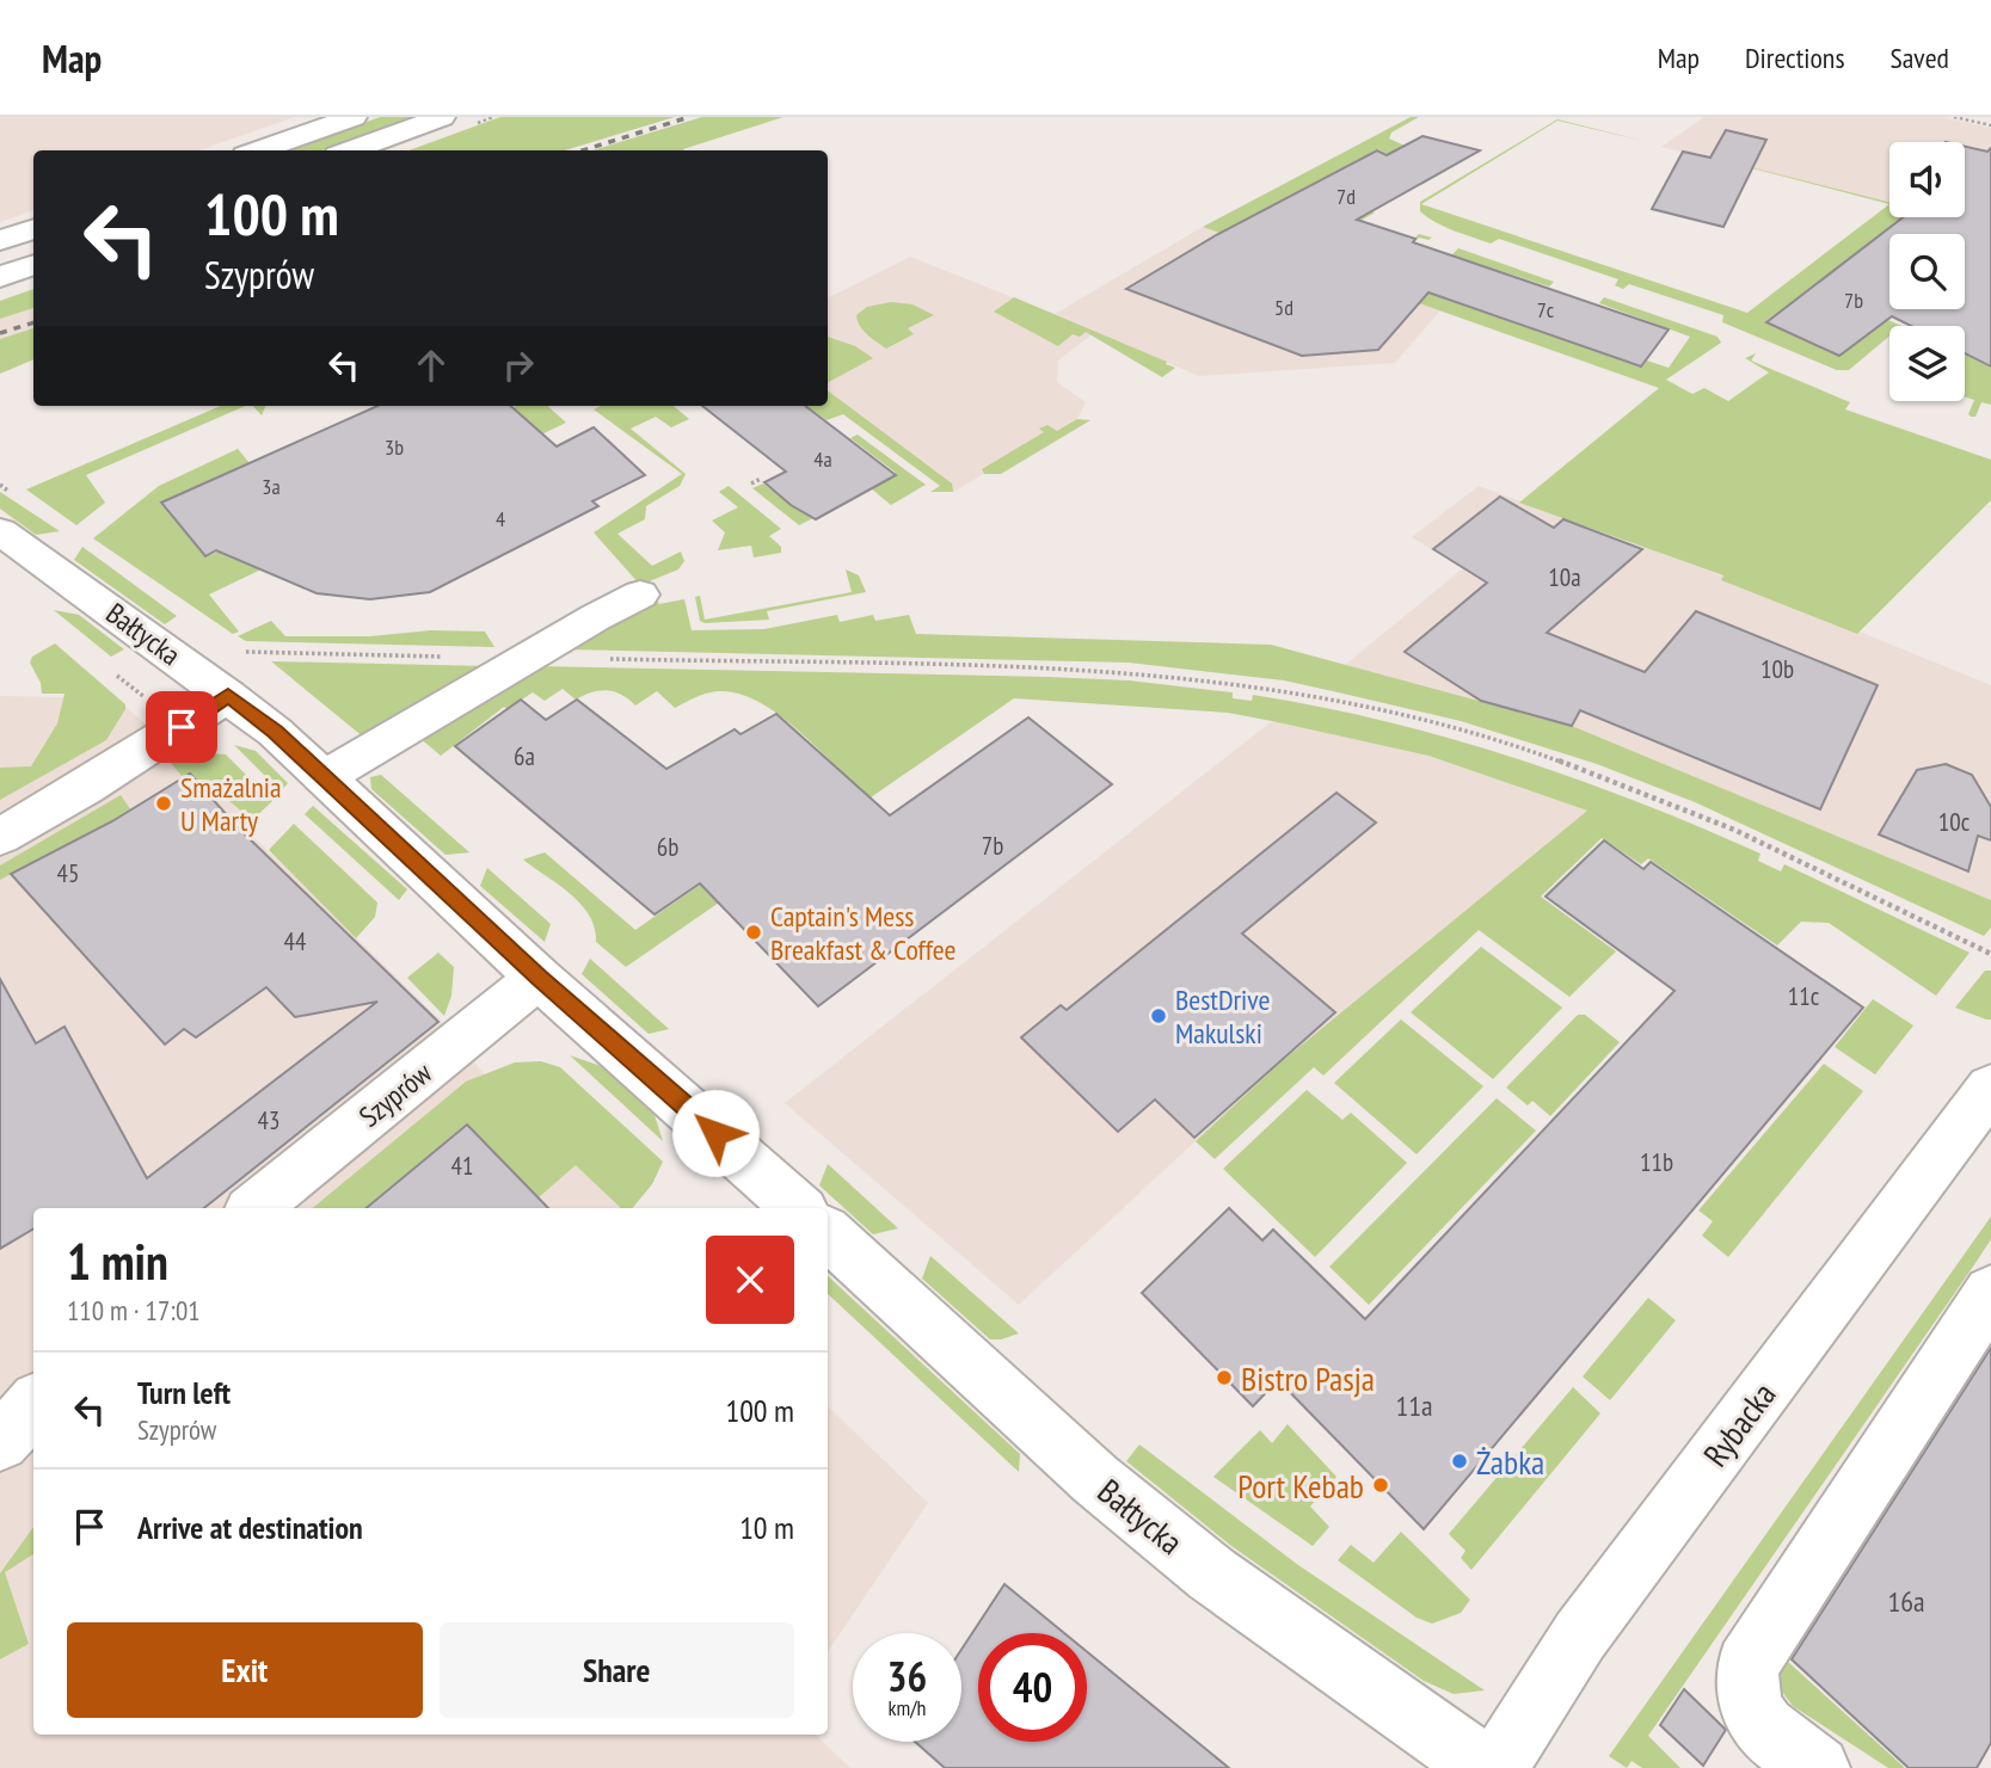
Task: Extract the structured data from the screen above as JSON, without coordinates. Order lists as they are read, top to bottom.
{
  "streets": {
    "street": ["Bałtycka", "Szyprów", "Rybacka"]
  },
  "crossings": [
    ["Bałtycka", "Szyprów"]
  ],
  "places": [
    "Smażalnia U Marty",
    "Captain's Mess Breakfast & Coffee",
    "BestDrive Makulski",
    "Bistro Pasja",
    "Żabka",
    "Port Kebab"
  ],
  "house_numbers": [
    "7d",
    "7b",
    "5d",
    "7c",
    "3b",
    "4a",
    "3a",
    "4",
    "10a",
    "10b",
    "6a",
    "10c",
    "7b",
    "6b",
    "45",
    "44",
    "11c",
    "43",
    "11b",
    "41",
    "11a",
    "16a"
  ],
  "page": {
    "header": "Map",
    "nav": ["Map", "Directions", "Saved"],
    "turn": ["100 m", "Szyprów"],
    "heading": ["1 min", "110 m · 17:01"],
    "list": [
      {
        "name": "Turn left",
        "note": "Szyprów",
        "value": "100 m"
      },
      {
        "name": "Arrive at destination",
        "value": "10 m"
      }
    ],
    "buttons": ["Exit", "Share"],
    "speed": "36 km/h",
    "limit": "40"
  }
}
